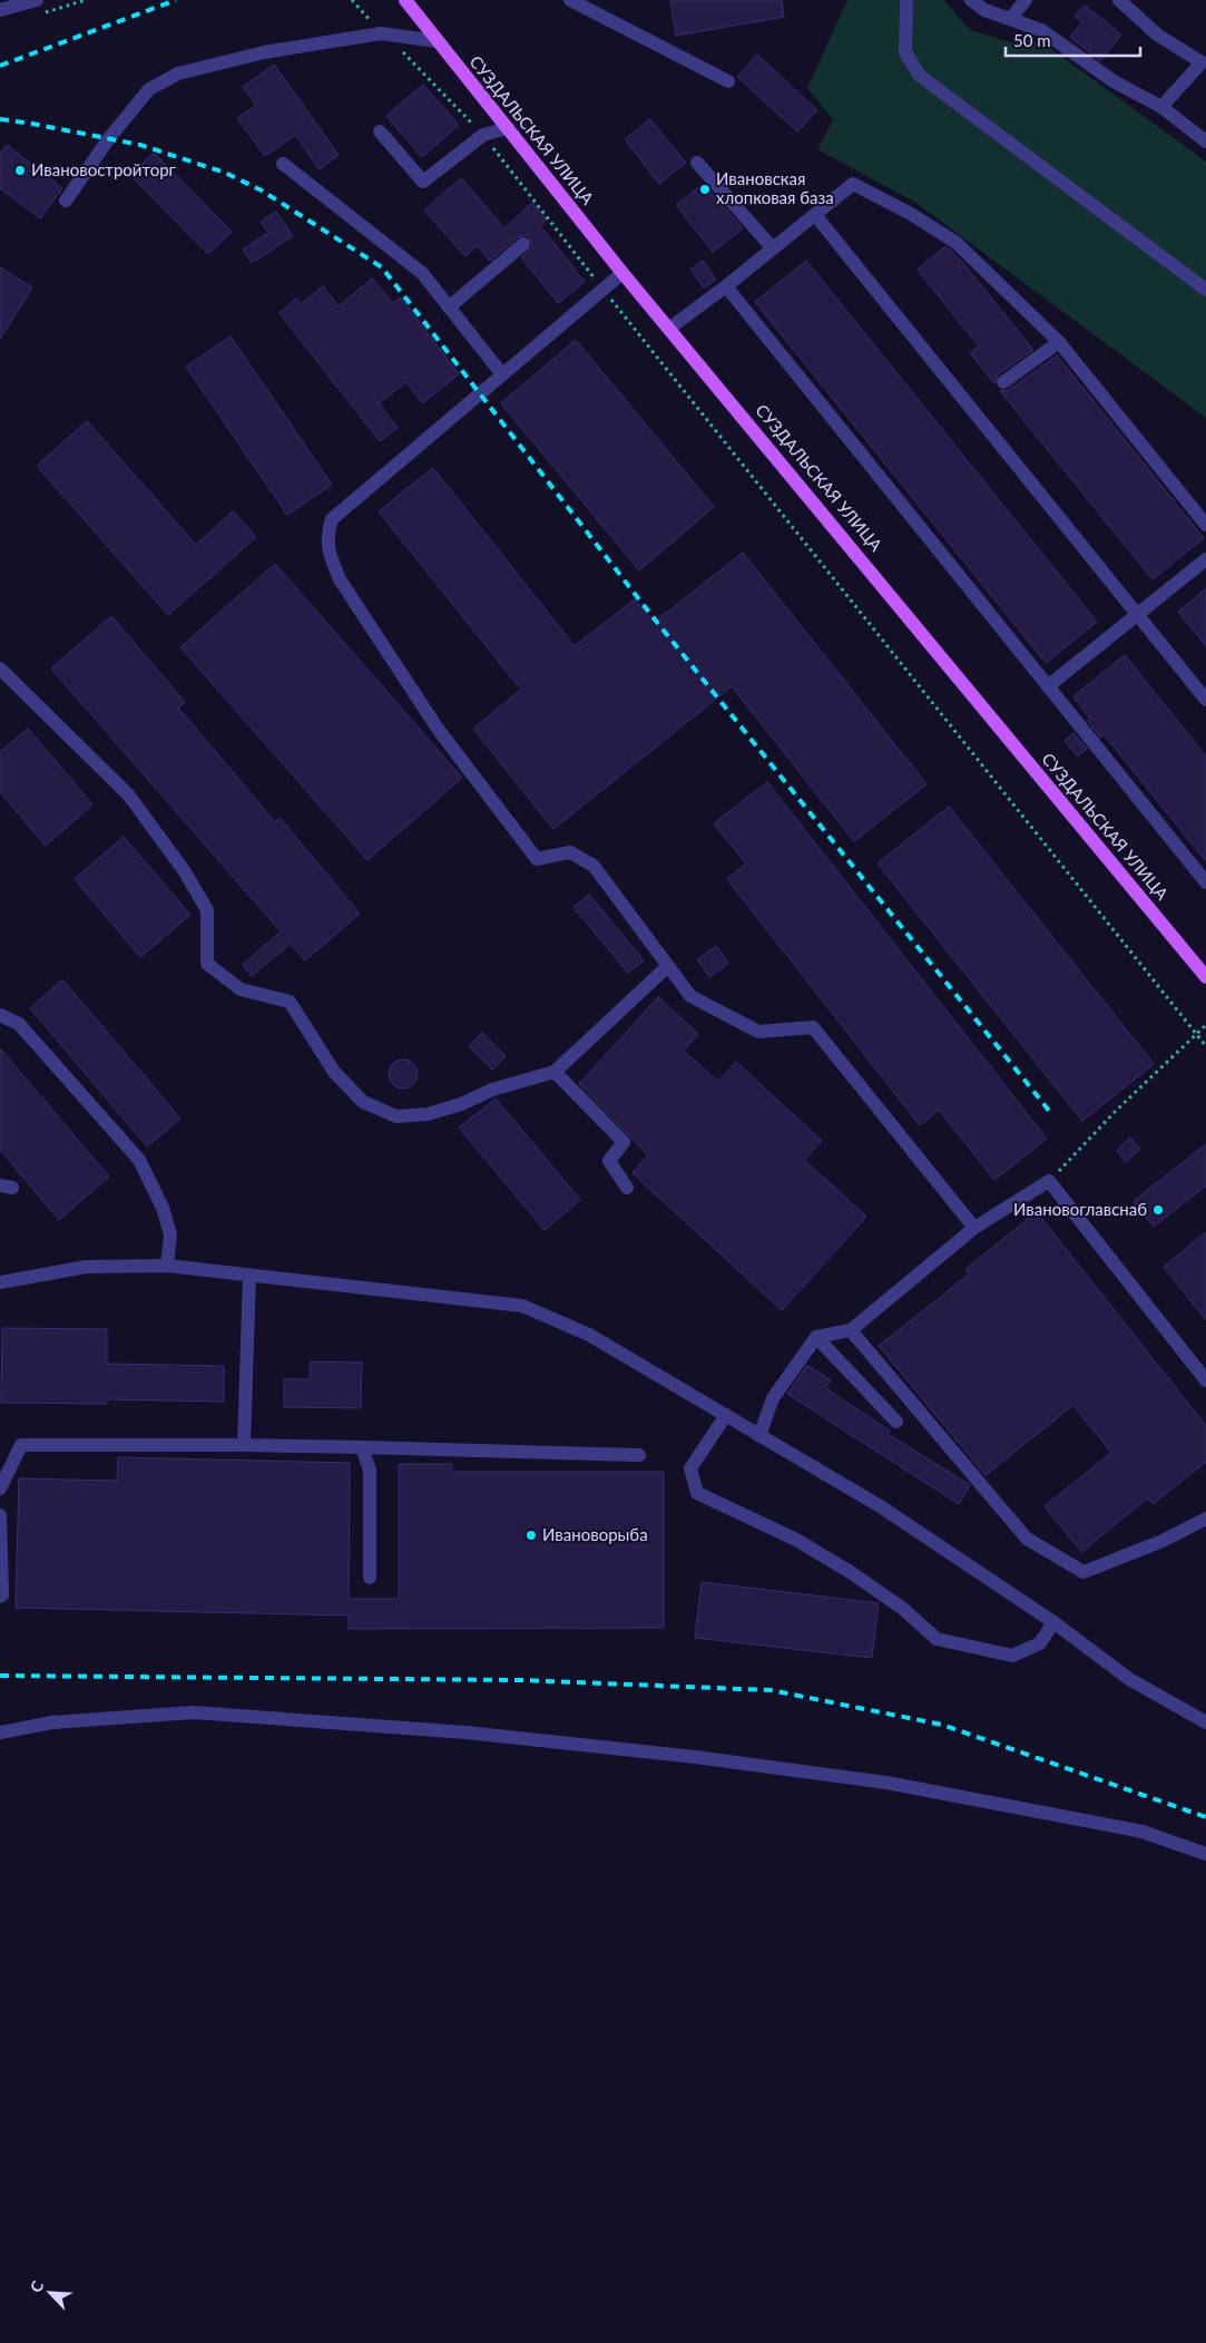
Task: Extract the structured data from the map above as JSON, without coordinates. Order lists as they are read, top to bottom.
{
  "streets": {
    "main road": ["СУЗДАЛЬСКАЯ УЛИЦА"]
  },
  "places": [
    "Ивановостройторг",
    "Ивановская хлопковая база",
    "Ивановоглавснаб",
    "Ивановорыба"
  ],
  "scale_bar": "50 m",
  "north": "top left"
}
